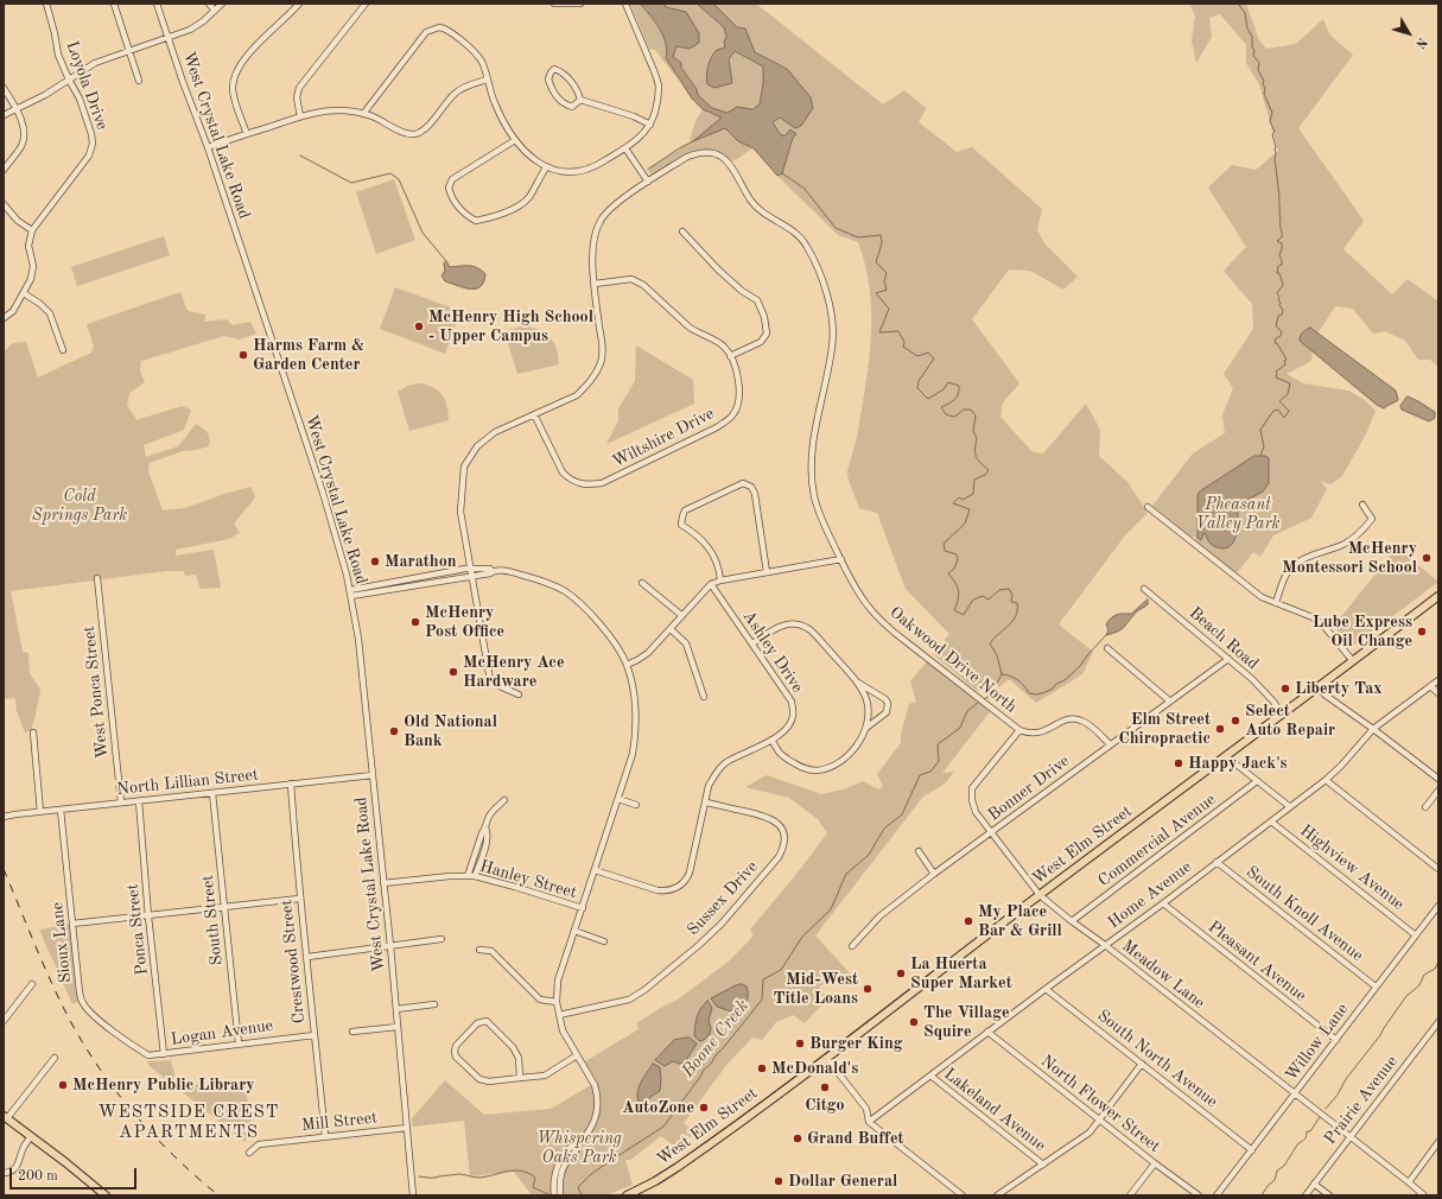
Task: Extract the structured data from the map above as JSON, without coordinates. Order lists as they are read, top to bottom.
{
  "streets": {
    "main road": ["West Elm Street"],
    "street": [
      "Loyola Drive",
      "West Crystal Lake Road",
      "Wiltshire Drive",
      "Beach Road",
      "Ashley Drive",
      "Oakwood Drive North",
      "West Ponca Street",
      "North Lillian Street",
      "Bonner Drive",
      "Commercial Avenue",
      "Highview Avenue",
      "Hanley Street",
      "Home Avenue",
      "Sussex Drive",
      "South Knoll Avenue",
      "South Street",
      "Ponca Street",
      "Sioux Lane",
      "Crestwood Street",
      "Pleasant Avenue",
      "Meadow Lane",
      "Logan Avenue",
      "Willow Lane",
      "South North Avenue",
      "Prairie Avenue",
      "North Flower Street",
      "Lakeland Avenue",
      "Mill Street"
    ]
  },
  "crossings": [
    ["West Crystal Lake Road", "North Lillian Street"],
    ["West Crystal Lake Road", "Hanley Street"],
    ["West Crystal Lake Road", "Mill Street"],
    ["Beach Road", "Bonner Drive"],
    ["Beach Road", "West Elm Street"],
    ["Ashley Drive", "Sussex Drive"],
    ["Oakwood Drive North", "Meadow Lane"],
    ["West Ponca Street", "North Lillian Street"],
    ["North Lillian Street", "South Street"],
    ["North Lillian Street", "Ponca Street"],
    ["North Lillian Street", "Sioux Lane"],
    ["North Lillian Street", "Crestwood Street"],
    ["Bonner Drive", "Meadow Lane"],
    ["Commercial Avenue", "Meadow Lane"],
    ["West Elm Street", "Meadow Lane"],
    ["Highview Avenue", "Home Avenue"],
    ["Highview Avenue", "Willow Lane"],
    ["Home Avenue", "South Knoll Avenue"],
    ["Home Avenue", "Pleasant Avenue"],
    ["Home Avenue", "Meadow Lane"],
    ["Home Avenue", "South North Avenue"],
    ["Home Avenue", "North Flower Street"],
    ["Home Avenue", "Lakeland Avenue"],
    ["South Knoll Avenue", "Willow Lane"],
    ["South Street", "Logan Avenue"],
    ["Ponca Street", "Logan Avenue"],
    ["Sioux Lane", "Logan Avenue"],
    ["Crestwood Street", "Logan Avenue"],
    ["Crestwood Street", "Mill Street"],
    ["Pleasant Avenue", "Willow Lane"],
    ["Meadow Lane", "Willow Lane"],
    ["Meadow Lane", "Prairie Avenue"],
    ["Willow Lane", "South North Avenue"]
  ],
  "districts": ["WESTSIDE CREST APARTMENTS"],
  "water": ["Boone Creek"],
  "parks": ["Cold Springs Park", "Pheasant Valley Park", "Whispering Oaks Park"],
  "places": [
    "McHenry High School - Upper Campus",
    "Harms Farm & Garden Center",
    "McHenry Montessori School",
    "Marathon",
    "McHenry Post Office",
    "Lube Express Oil Change",
    "McHenry Ace Hardware",
    "Liberty Tax",
    "Select Auto Repair",
    "Elm Street Chiropractic",
    "Old National Bank",
    "Happy Jack's",
    "My Place Bar & Grill",
    "La Huerta Super Market",
    "Mid-West Title Loans",
    "The Village Squire",
    "Burger King",
    "McDonald's",
    "McHenry Public Library",
    "Citgo",
    "AutoZone",
    "Grand Buffet",
    "Dollar General"
  ],
  "scale_bar": "200 m",
  "north": "bottom right"
}
